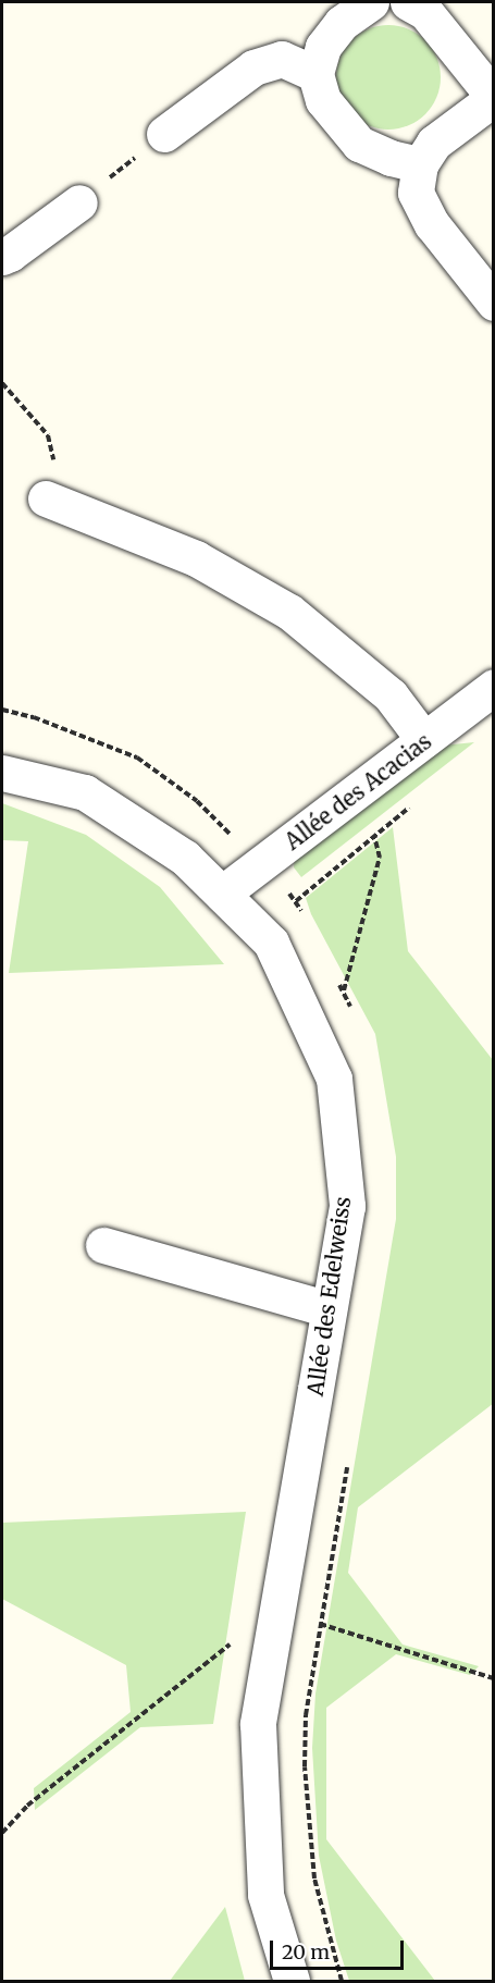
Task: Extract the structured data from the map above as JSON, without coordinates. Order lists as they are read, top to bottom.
{
  "streets": {
    "street": ["Allée des Acacias", "Allée des Edelweiss"]
  },
  "crossings": [
    ["Allée des Acacias", "Allée des Edelweiss"]
  ],
  "scale_bar": "20 m"
}
